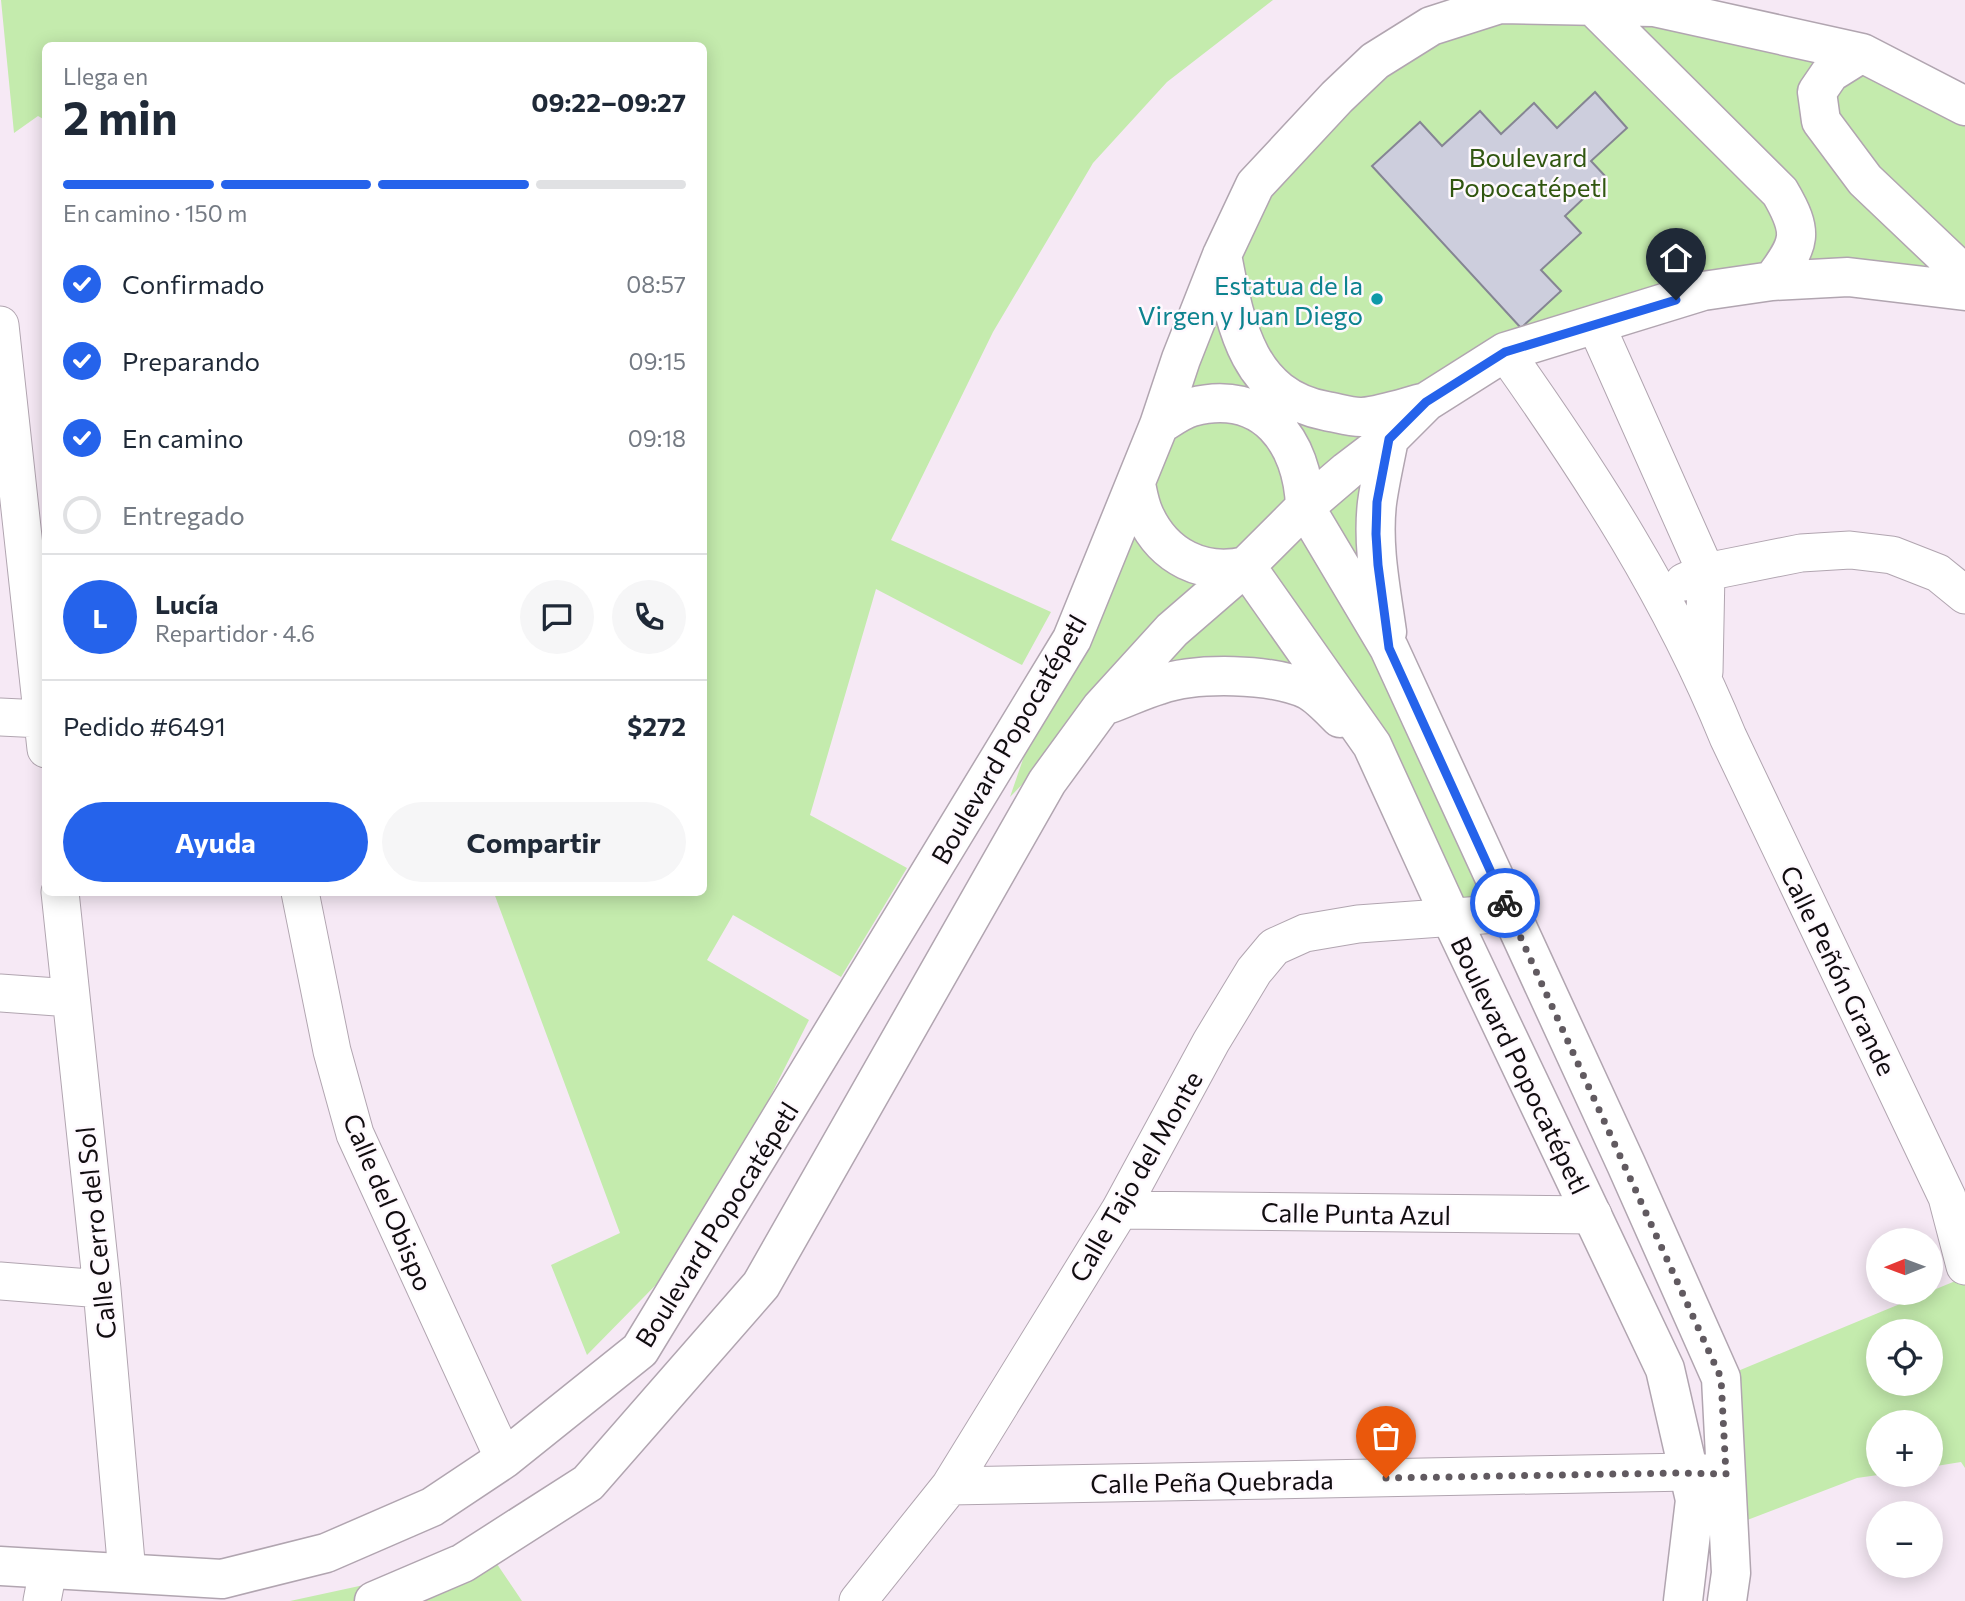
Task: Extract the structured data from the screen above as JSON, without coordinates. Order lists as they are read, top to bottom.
{
  "streets": {
    "street": [
      "Boulevard Popocatépetl",
      "Calle Peñón Grande",
      "Calle Tajo del Monte",
      "Calle del Obispo",
      "Calle Punta Azul",
      "Calle Cerro del Sol",
      "Calle Peña Quebrada"
    ]
  },
  "crossings": [
    ["Boulevard Popocatépetl", "Calle Peñón Grande"],
    ["Boulevard Popocatépetl", "Calle Tajo del Monte"],
    ["Boulevard Popocatépetl", "Calle del Obispo"],
    ["Boulevard Popocatépetl", "Calle Punta Azul"],
    ["Boulevard Popocatépetl", "Calle Cerro del Sol"],
    ["Boulevard Popocatépetl", "Calle Peña Quebrada"],
    ["Calle Tajo del Monte", "Calle Punta Azul"],
    ["Calle Tajo del Monte", "Calle Peña Quebrada"]
  ],
  "parks": ["Boulevard Popocatépetl"],
  "places": ["Estatua de la Virgen y Juan Diego"],
  "north": "left",
  "page": {
    "heading": ["2 min", "Llega en", "09:22–09:27"],
    "panel": [
      "Lucía",
      "Repartidor · 4.6",
      "Pedido #6491",
      "$272"
    ],
    "bar": "En camino · 150 m",
    "list": [
      ["Confirmado", "08:57"],
      ["Preparando", "09:15"],
      ["En camino", "09:18"],
      "Entregado"
    ],
    "round": "L",
    "buttons": ["Ayuda", "Compartir"],
    "map_buttons": ["+", "−"]
  }
}
